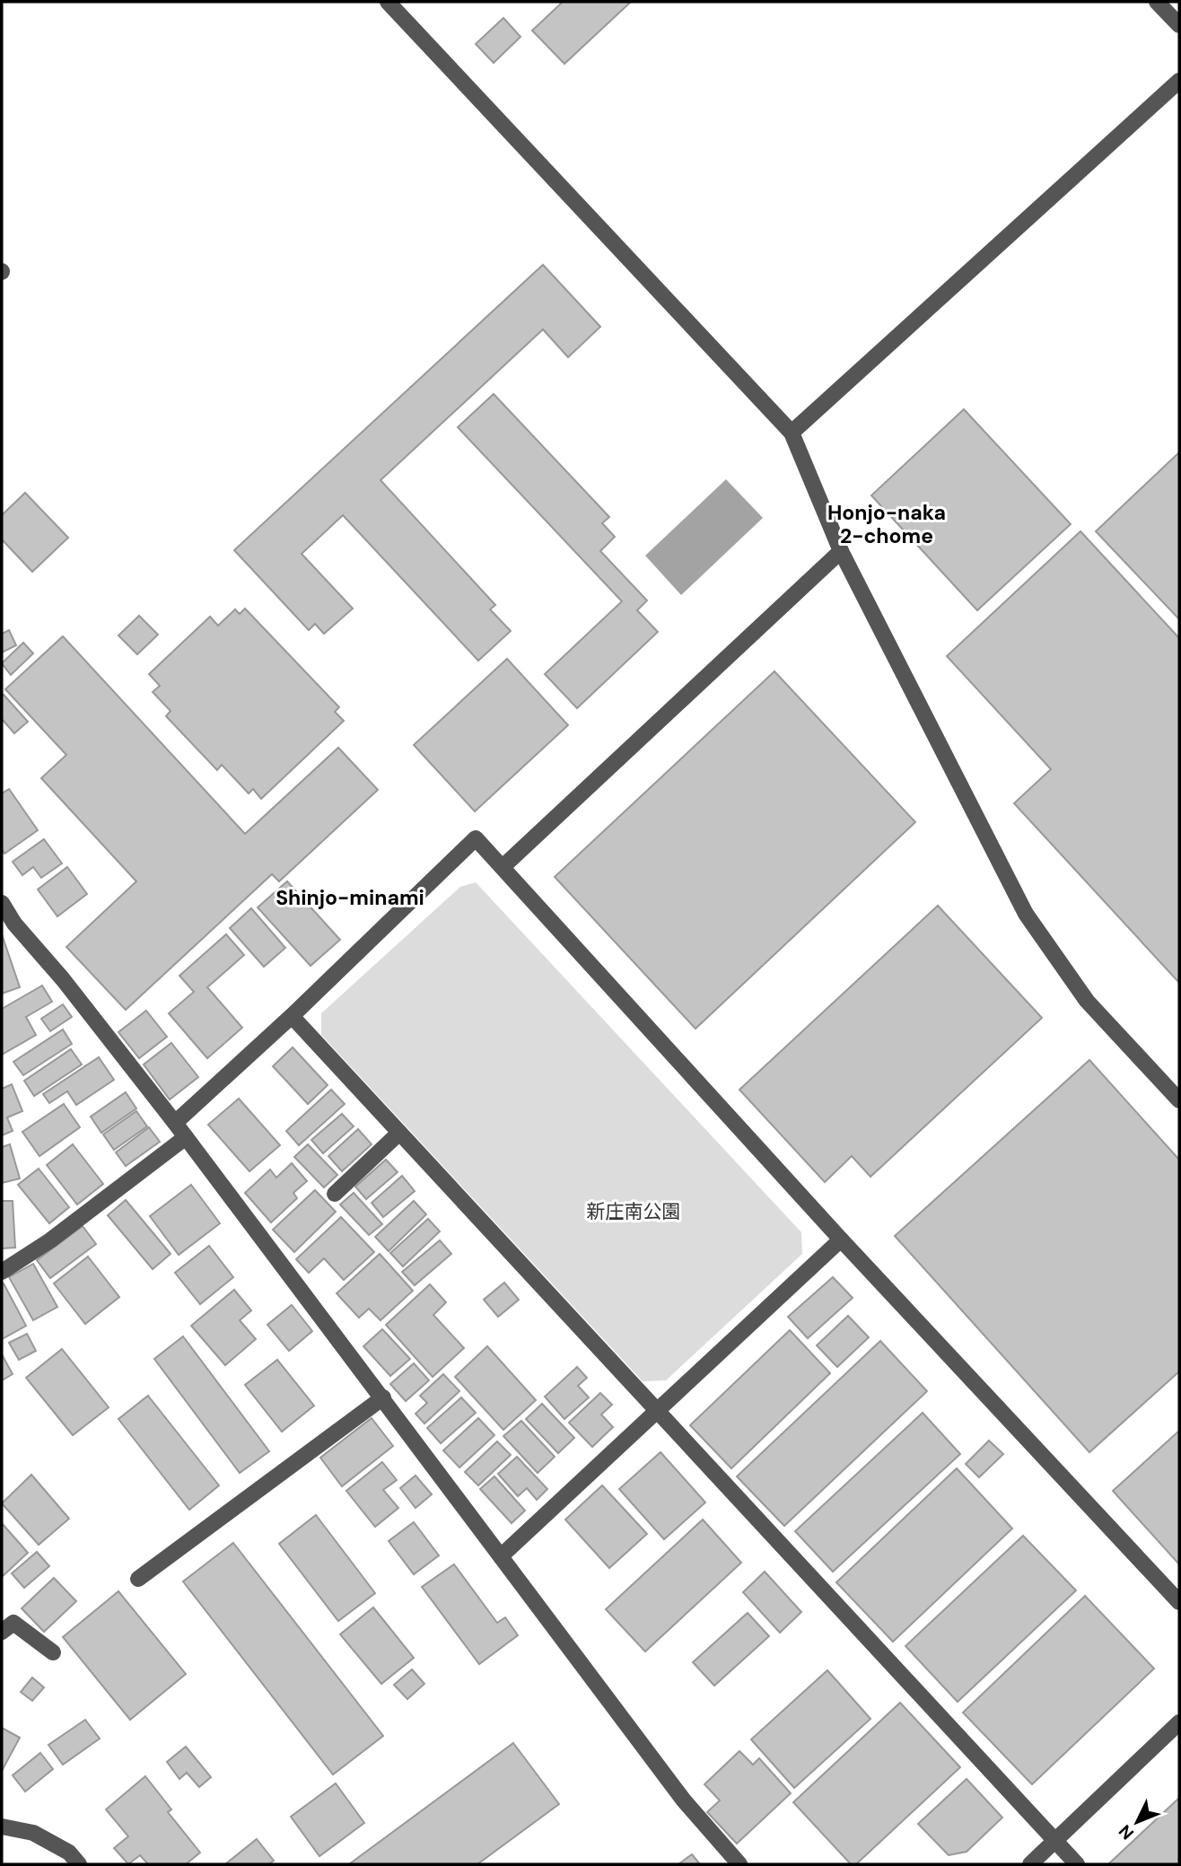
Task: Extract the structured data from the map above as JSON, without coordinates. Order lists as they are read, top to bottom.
{
  "districts": ["Honjo-naka 2-chome", "Shinjo-minami"],
  "parks": ["新庄南公園"],
  "north": "bottom left"
}
